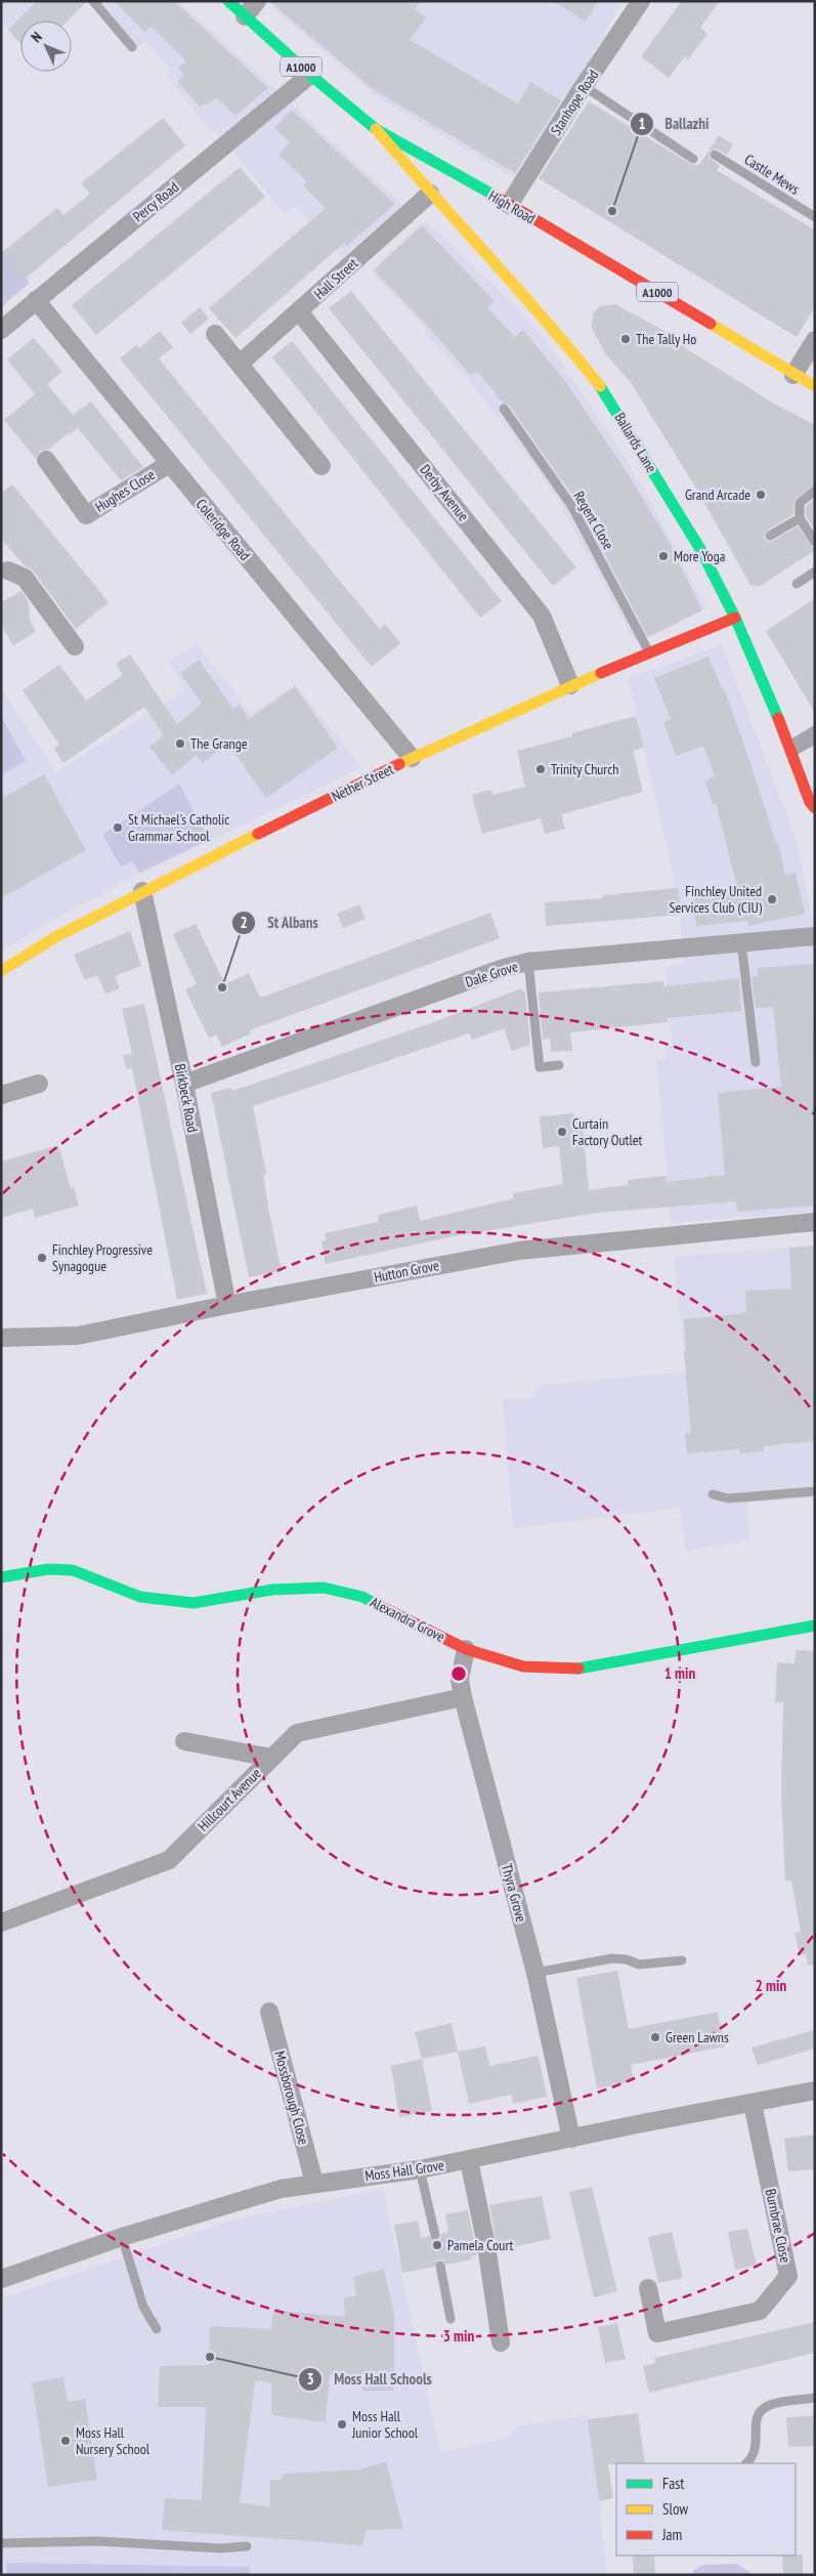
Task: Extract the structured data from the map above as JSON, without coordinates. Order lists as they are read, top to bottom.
{
  "streets": {
    "street": [
      "A1000",
      "Stanhope Road",
      "Percy Road",
      "High Road",
      "Hall Street",
      "Ballards Lane",
      "Hughes Close",
      "Derby Avenue",
      "Coleridge Road",
      "Nether Street",
      "Dale Grove",
      "Birkbeck Road",
      "Hutton Grove",
      "Alexandra Grove",
      "Hillcourt Avenue",
      "Thyra Grove",
      "Mossborough Close",
      "Moss Hall Grove",
      "Burnbrae Close"
    ],
    "lane": ["Castle Mews", "Regent Close"]
  },
  "crossings": [
    ["Stanhope Road", "High Road"],
    ["Percy Road", "High Road"],
    ["Percy Road", "Coleridge Road"],
    ["High Road", "Ballards Lane"],
    ["Hall Street", "Ballards Lane"],
    ["Hall Street", "Derby Avenue"],
    ["Ballards Lane", "Nether Street"],
    ["Hughes Close", "Coleridge Road"],
    ["Derby Avenue", "Nether Street"],
    ["Regent Close", "Nether Street"],
    ["Coleridge Road", "Nether Street"],
    ["Nether Street", "Birkbeck Road"],
    ["Dale Grove", "Birkbeck Road"],
    ["Birkbeck Road", "Hutton Grove"],
    ["Alexandra Grove", "Thyra Grove"],
    ["Hillcourt Avenue", "Thyra Grove"],
    ["Thyra Grove", "Moss Hall Grove"],
    ["Mossborough Close", "Moss Hall Grove"],
    ["Moss Hall Grove", "Burnbrae Close"]
  ],
  "places": [
    "Ballazhi",
    "The Tally Ho",
    "Grand Arcade",
    "More Yoga",
    "The Grange",
    "Trinity Church",
    "St Michael's Catholic Grammar School",
    "Finchley United Services Club (CIU)",
    "St Albans",
    "Curtain Factory Outlet",
    "Finchley Progressive Synagogue",
    "Green Lawns",
    "Pamela Court",
    "Moss Hall Schools",
    "Moss Hall Junior School",
    "Moss Hall Nursery School"
  ],
  "legend": ["Fast", "Slow", "Jam"],
  "north": "top left",
  "rings": ["1 min", "2 min", "3 min"]
}
